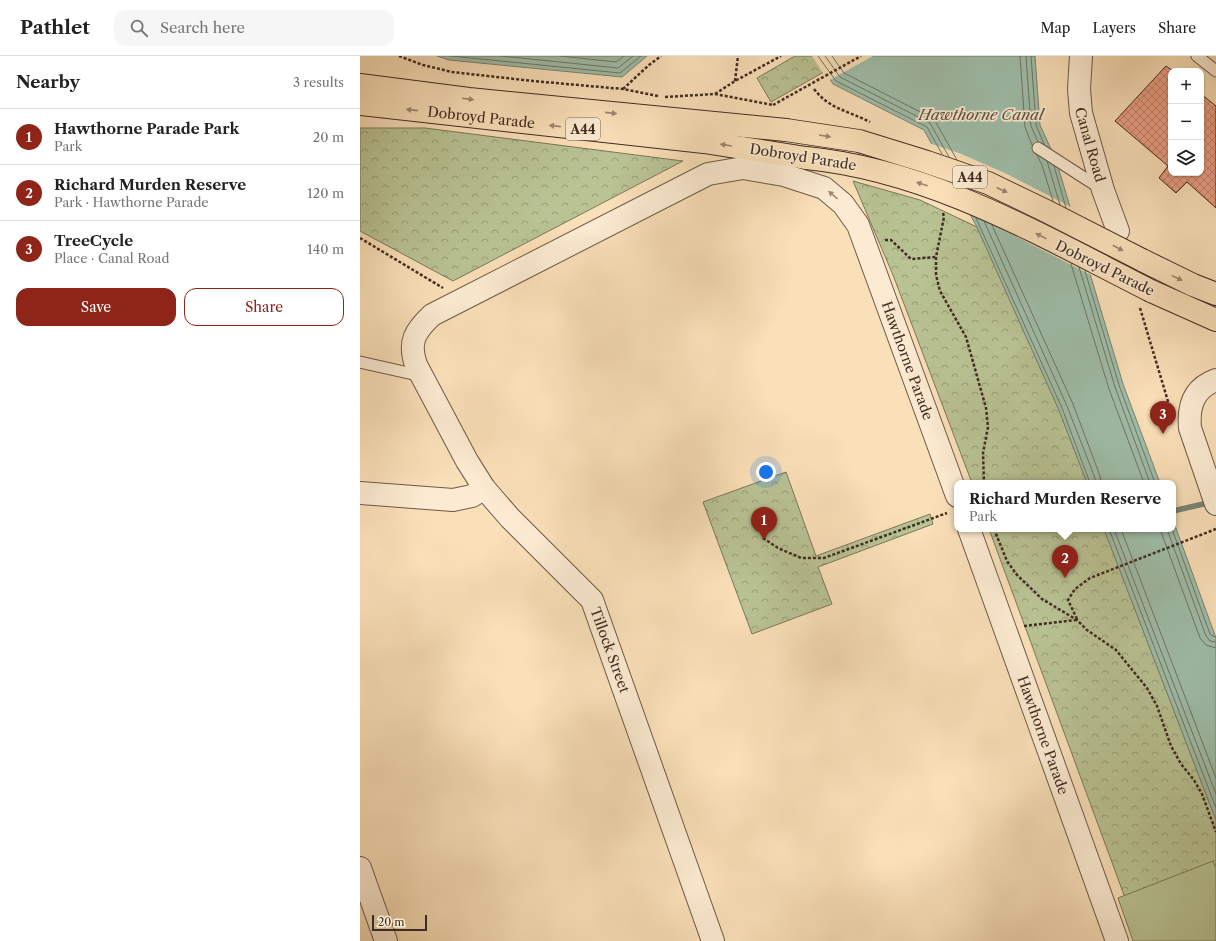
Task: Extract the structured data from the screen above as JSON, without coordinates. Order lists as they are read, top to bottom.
{
  "streets": {
    "highway": ["Dobroyd Parade", "A44"],
    "street": ["Canal Road", "Hawthorne Parade", "Tillock Street"]
  },
  "crossings": [
    ["Dobroyd Parade", "Hawthorne Parade"],
    ["Dobroyd Parade", "Tillock Street"]
  ],
  "water": ["Hawthorne Canal"],
  "scale_bar": "20 m",
  "page": {
    "header": "Pathlet",
    "search": "Search here",
    "nav": ["Map", "Layers", "Share"],
    "heading": ["Nearby", "3 results"],
    "map_buttons": ["+", "−"],
    "list": [
      {
        "mark": "1",
        "name": "Hawthorne Parade Park",
        "note": "Park",
        "value": "20 m"
      },
      {
        "mark": "2",
        "name": "Richard Murden Reserve",
        "note": "Park · Hawthorne Parade",
        "value": "120 m"
      },
      {
        "mark": "3",
        "name": "TreeCycle",
        "note": "Place · Canal Road",
        "value": "140 m"
      }
    ],
    "buttons": ["Save", "Share"],
    "pins": ["3", "1", "2"],
    "popup": ["Richard Murden Reserve", "Park"],
    "scale": "20 m"
  }
}
